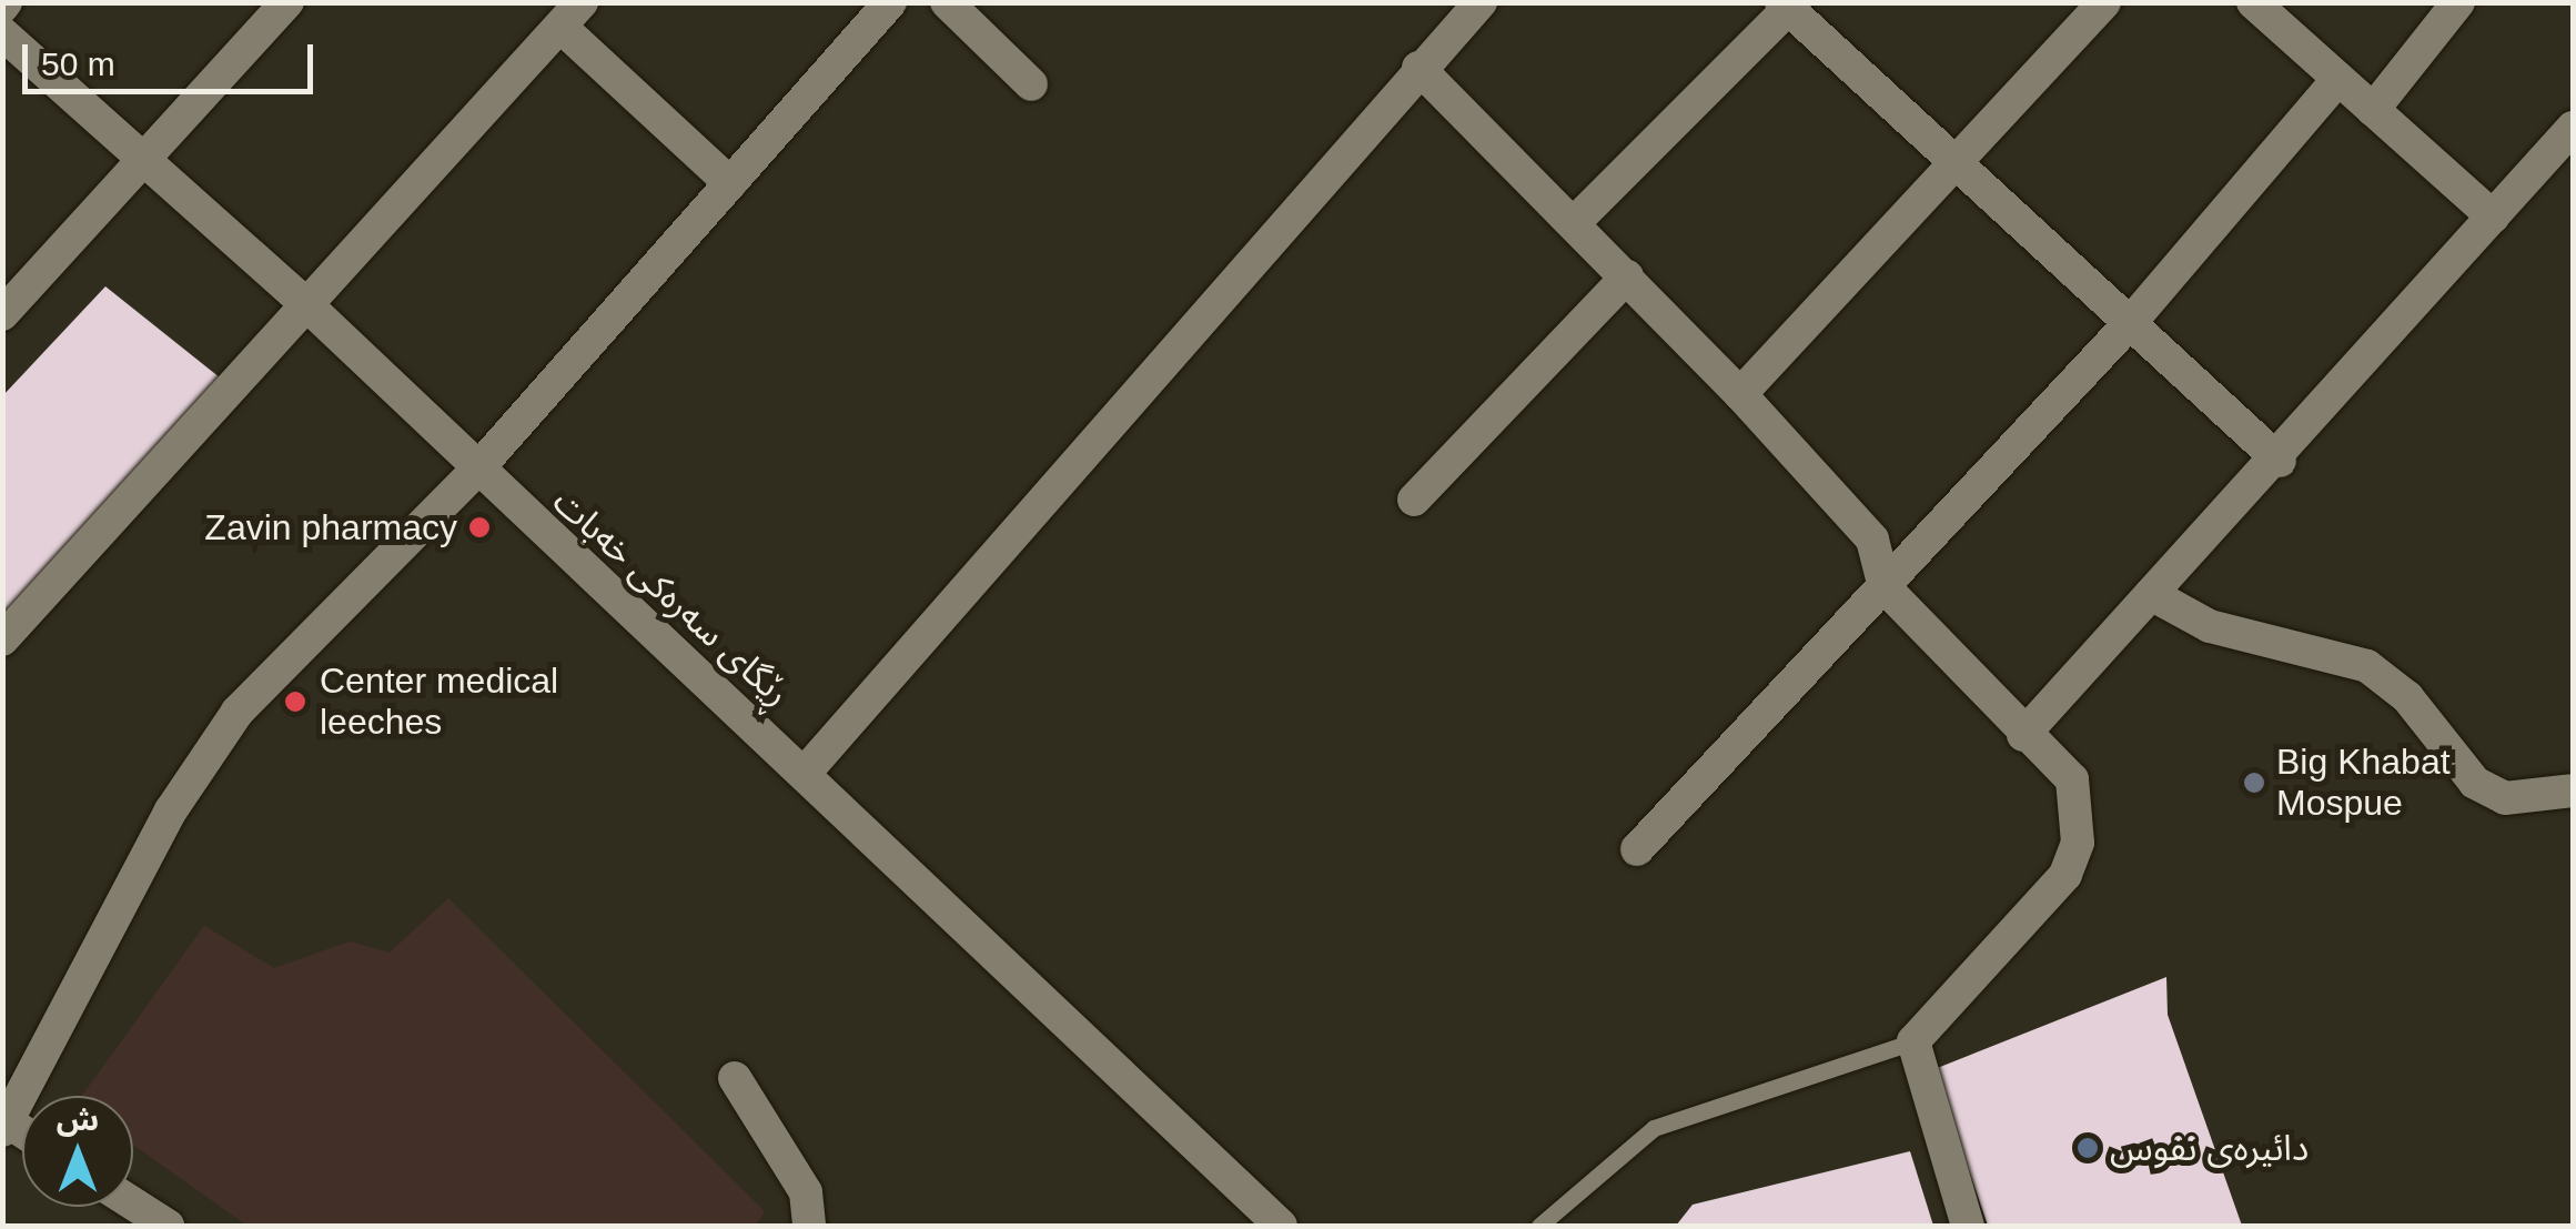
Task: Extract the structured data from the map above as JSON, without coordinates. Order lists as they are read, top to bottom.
{
  "streets": {
    "street": ["ڕێگای سەرەکی خەبات"]
  },
  "places": [
    "Zavin pharmacy",
    "Center medical leeches",
    "Big Khabat Mospue",
    "دائیرەی نفوس"
  ],
  "scale_bar": "50 m",
  "north": "top"
}
